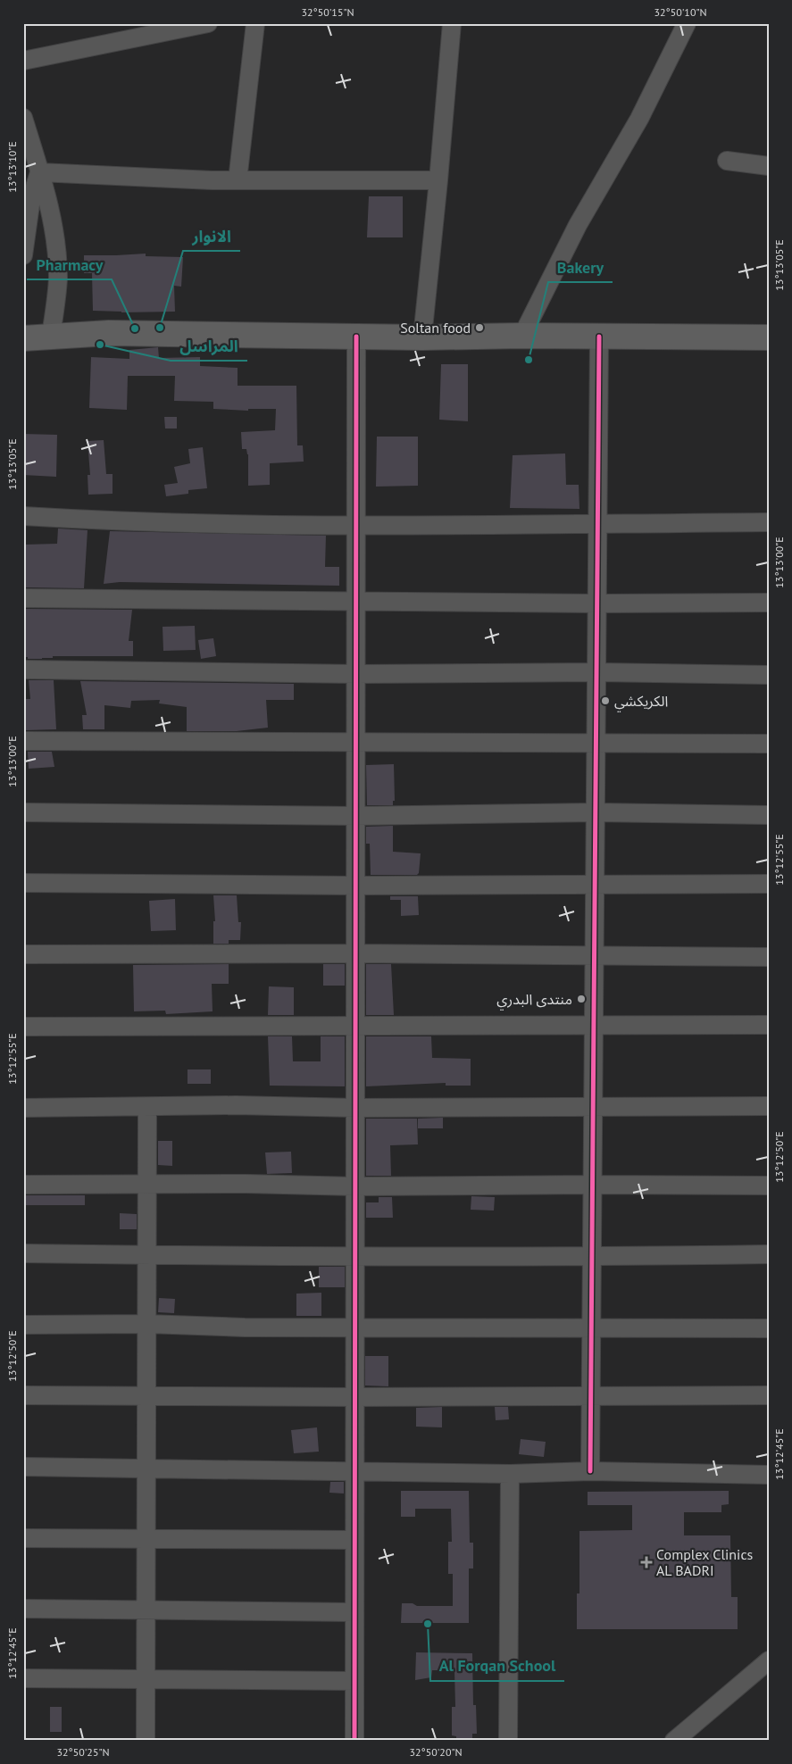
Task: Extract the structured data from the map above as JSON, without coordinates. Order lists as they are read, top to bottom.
{
  "places": {
    "other": [
      "الانوار",
      "Soltan food",
      "Pharmacy",
      "المراسل",
      "Bakery",
      "الكريكشي",
      "منتدى البدري",
      "Al Forqan School"
    ],
    "health": ["Complex Clinics AL BADRI"]
  },
  "coordinates": [
    "32°50'15\"N",
    "32°50'10\"N",
    "13°13'10\"E",
    "13°13'05\"E",
    "13°13'00\"E",
    "13°12'55\"E",
    "13°12'50\"E",
    "13°12'45\"E",
    "32°50'25\"N",
    "32°50'20\"N"
  ]
}
